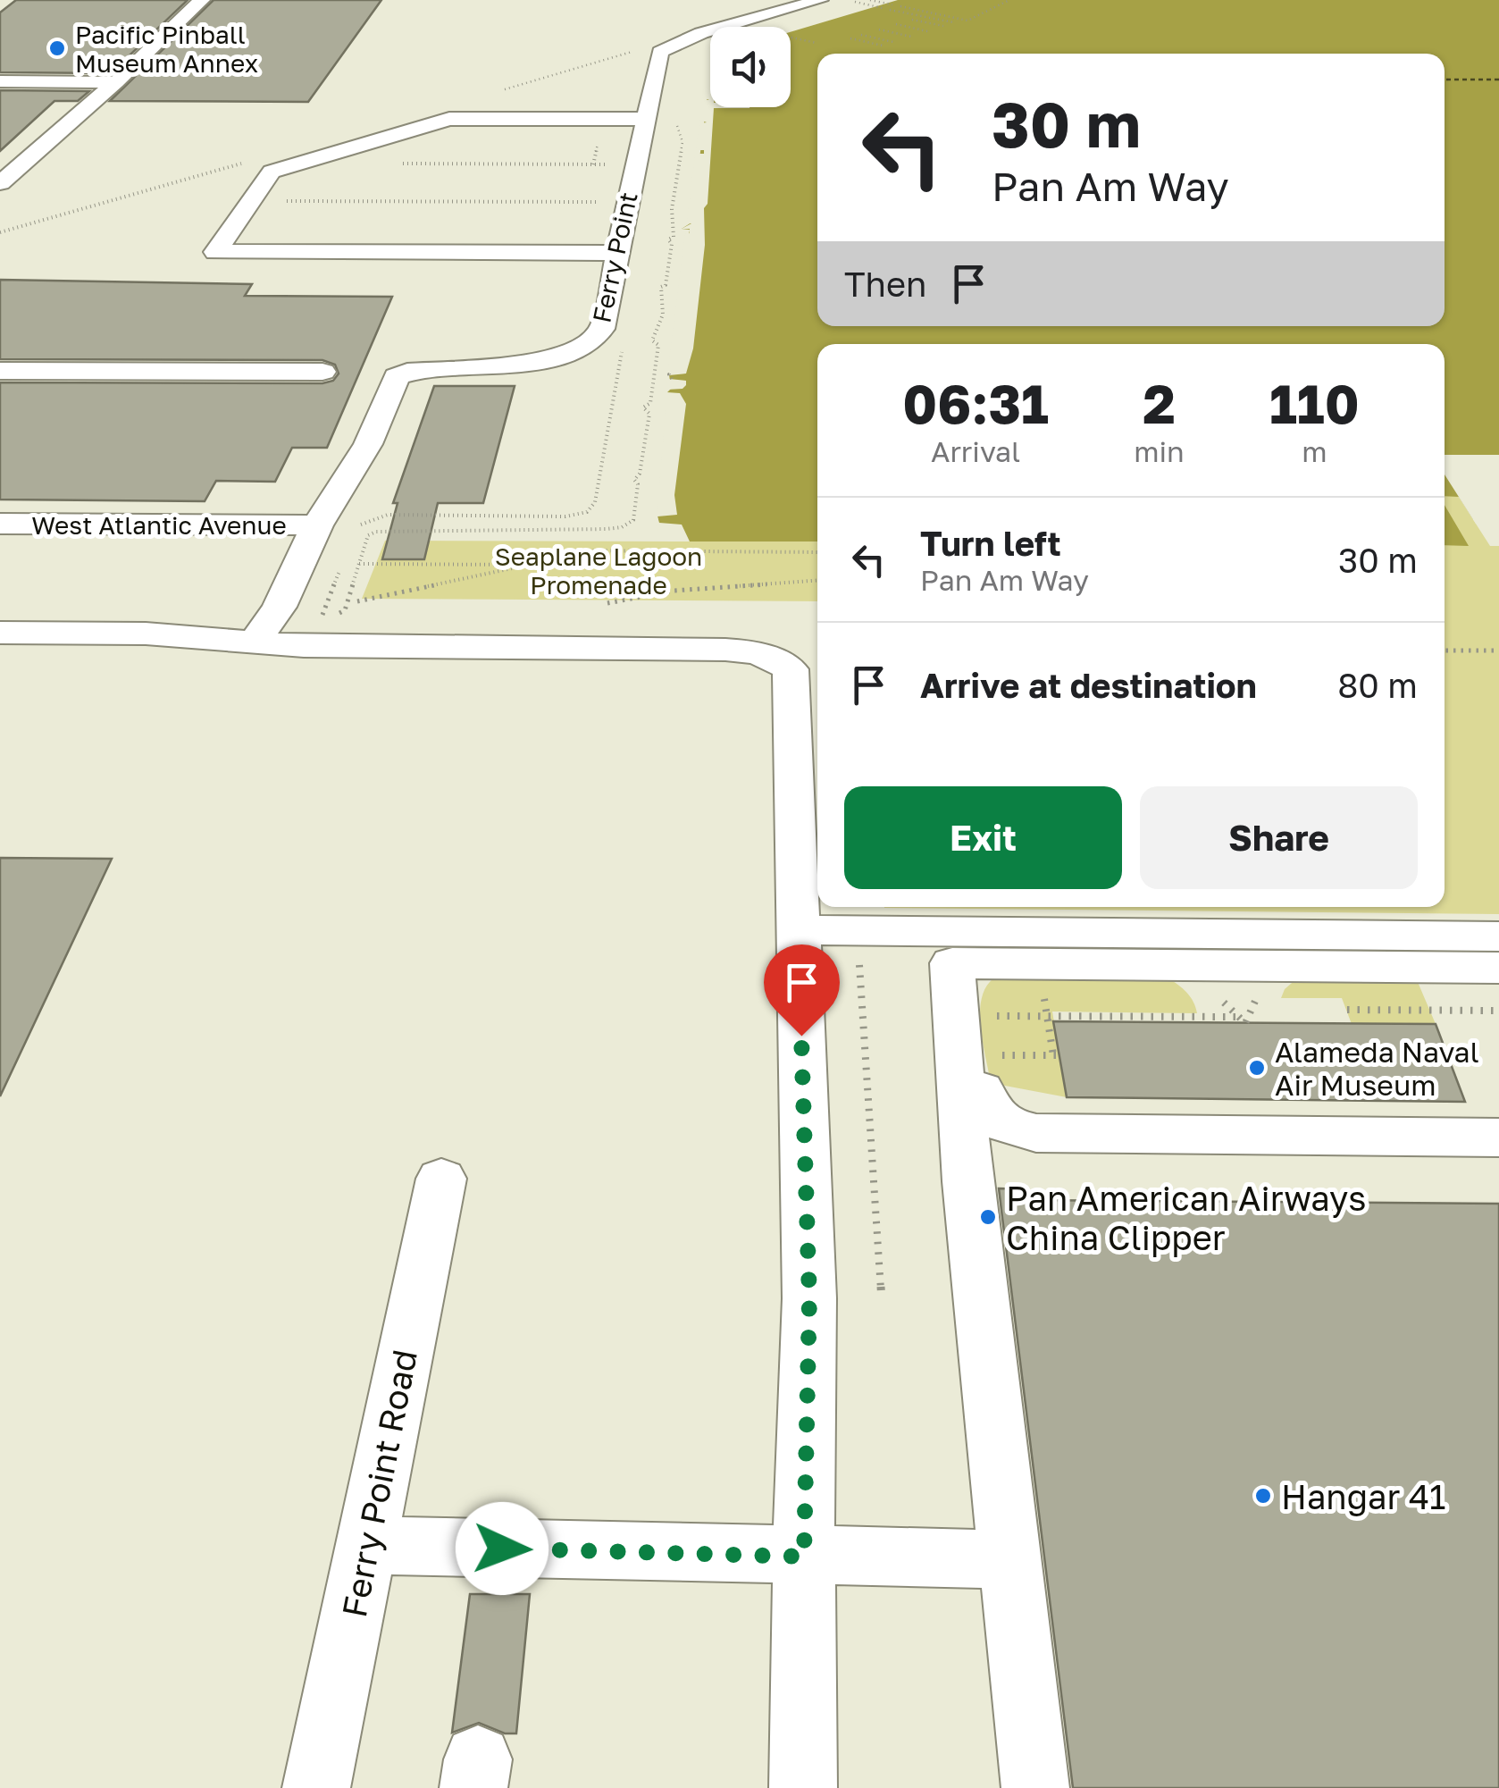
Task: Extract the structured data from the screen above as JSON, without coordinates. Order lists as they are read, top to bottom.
{
  "streets": {
    "street": ["Ferry Point", "West Atlantic Avenue", "Ferry Point Road"]
  },
  "crossings": [
    ["Ferry Point", "West Atlantic Avenue"]
  ],
  "parks": ["Seaplane Lagoon Promenade"],
  "places": [
    "Pacific Pinball Museum Annex",
    "Alameda Naval Air Museum",
    "Pan American Airways China Clipper",
    "Hangar 41"
  ],
  "page": {
    "turn": ["30 m", "Pan Am Way"],
    "then": "Then",
    "eta": [
      "06:31",
      "Arrival",
      "2",
      "min",
      "110",
      "m"
    ],
    "list": [
      {
        "name": "Turn left",
        "note": "Pan Am Way",
        "value": "30 m"
      },
      {
        "name": "Arrive at destination",
        "value": "80 m"
      }
    ],
    "buttons": ["Exit", "Share"]
  }
}
